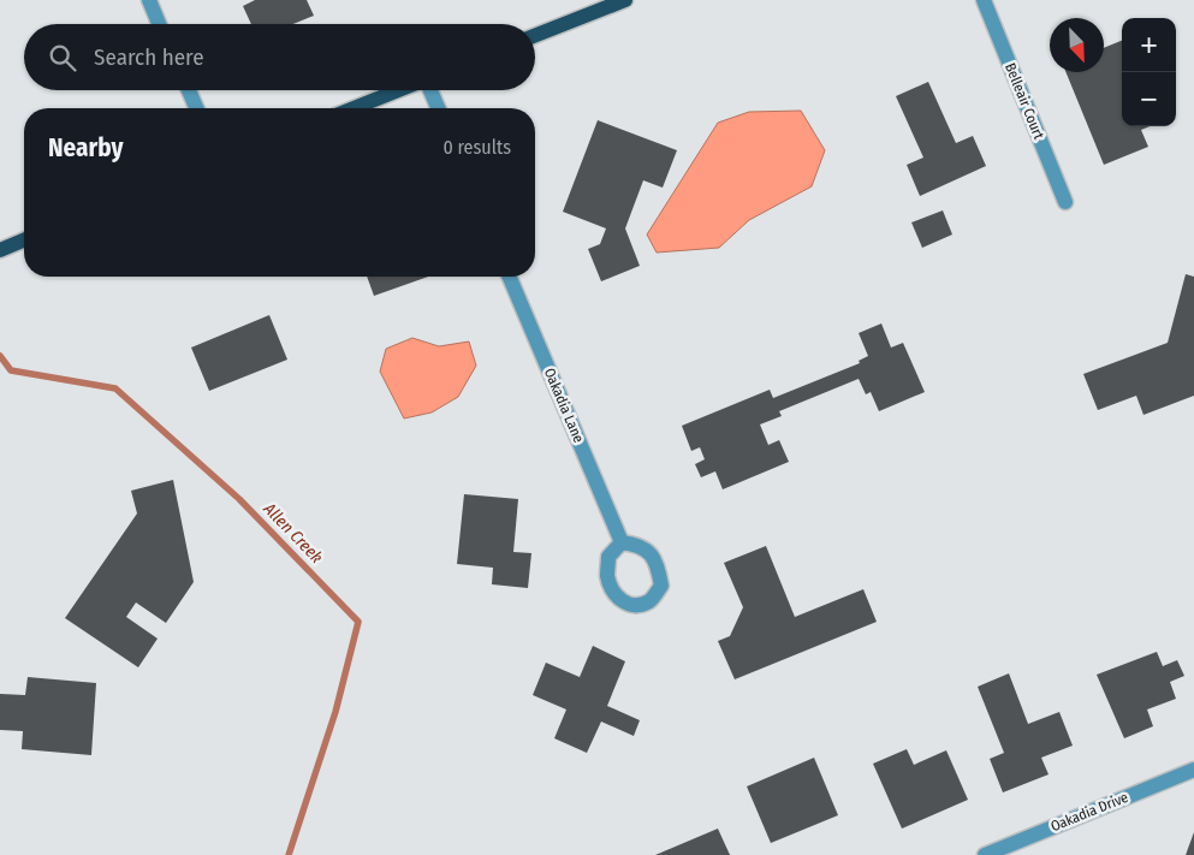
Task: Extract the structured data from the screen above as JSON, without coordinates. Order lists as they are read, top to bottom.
{
  "streets": {
    "street": ["Belleair Court", "Oakadia Lane", "Oakadia Drive"]
  },
  "water": ["Allen Creek"],
  "north": "bottom right",
  "page": {
    "map_buttons": ["+", "−"],
    "search": "Search here",
    "heading": ["Nearby", "0 results"]
  }
}
